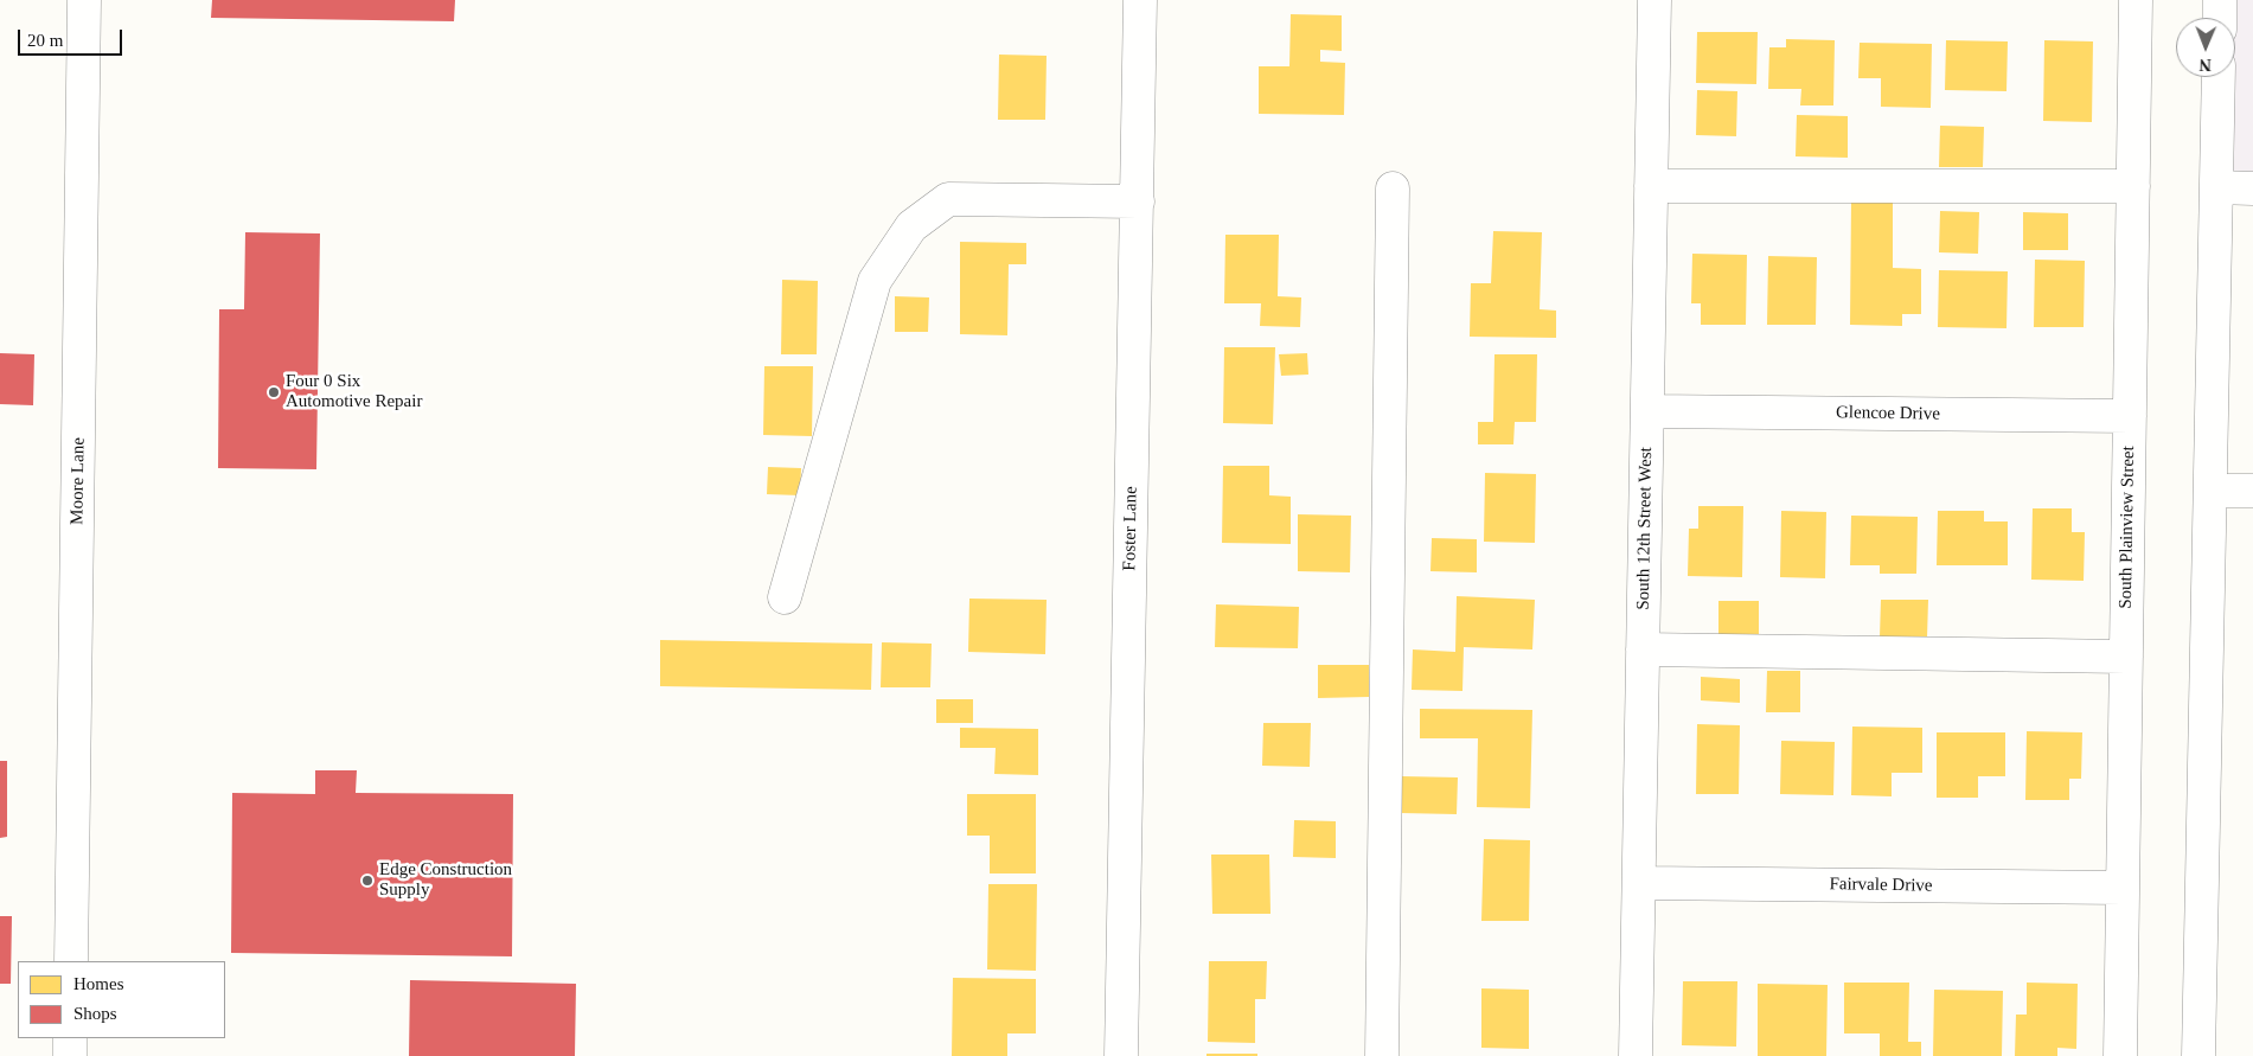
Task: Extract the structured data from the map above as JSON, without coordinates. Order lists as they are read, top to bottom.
{
  "streets": {
    "street": [
      "Glencoe Drive",
      "Moore Lane",
      "South Plainview Street",
      "Foster Lane",
      "South 12th Street West",
      "Fairvale Drive"
    ]
  },
  "crossings": [
    ["Glencoe Drive", "South Plainview Street"],
    ["Glencoe Drive", "South 12th Street West"],
    ["South Plainview Street", "Fairvale Drive"],
    ["South 12th Street West", "Fairvale Drive"]
  ],
  "places": ["Four 0 Six Automotive Repair", "Edge Construction Supply"],
  "legend": ["Homes", "Shops"],
  "scale_bar": "20 m",
  "north": "bottom"
}
